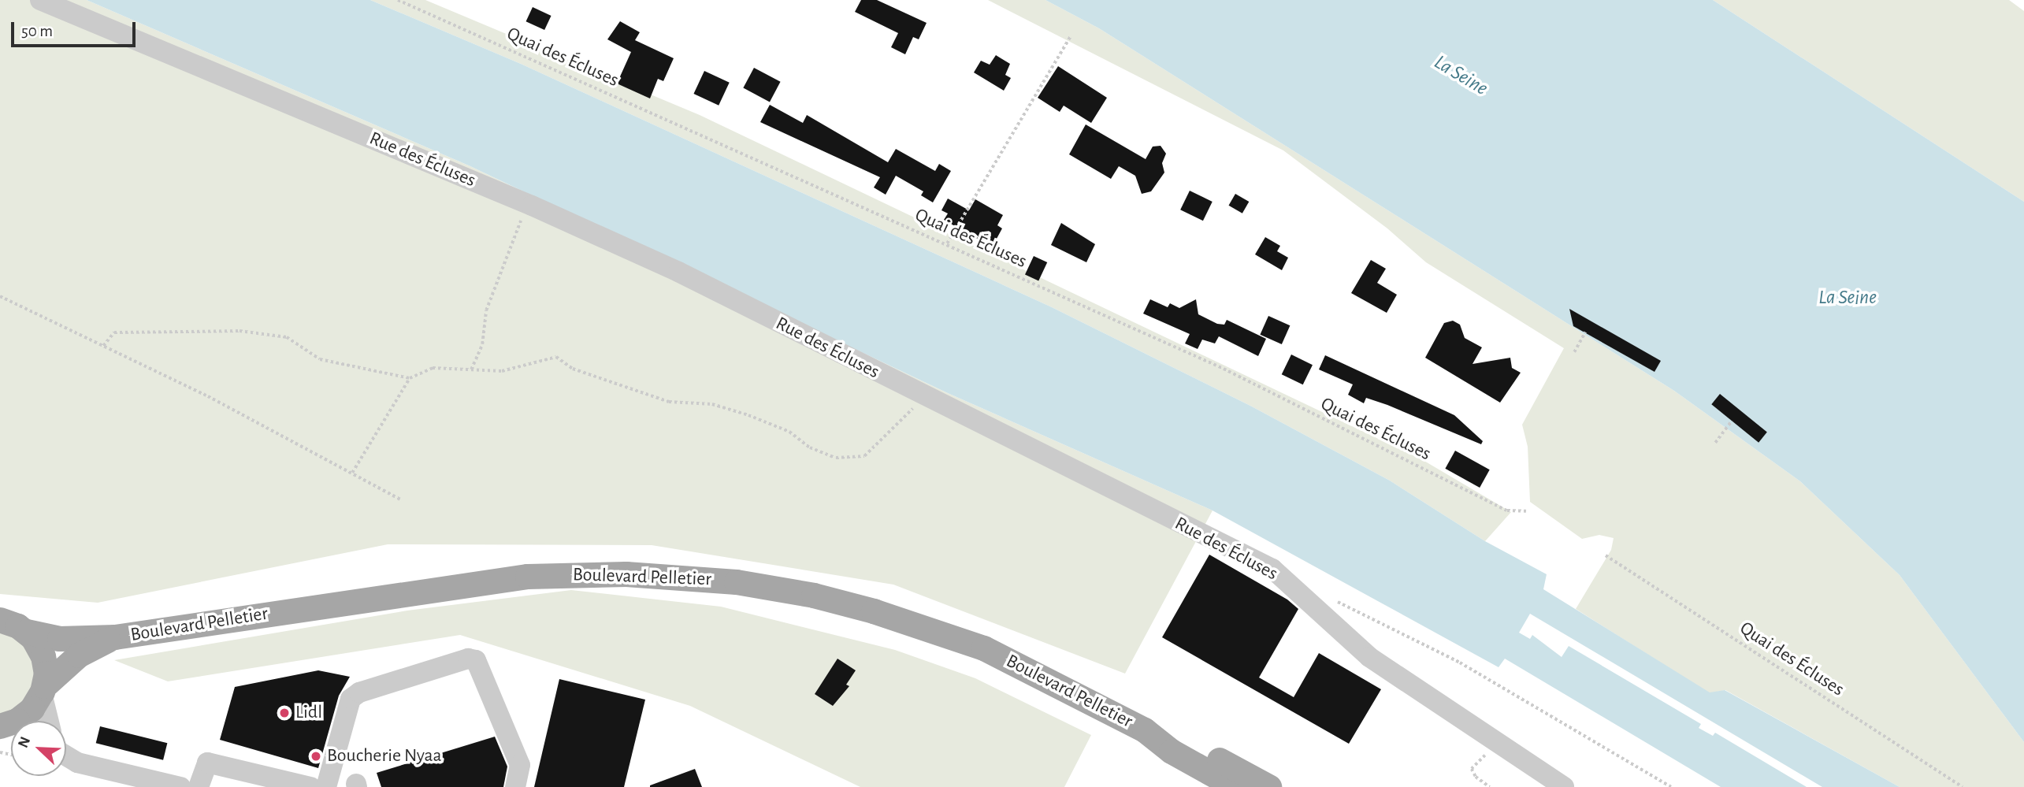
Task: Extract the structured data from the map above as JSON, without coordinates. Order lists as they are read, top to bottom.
{
  "streets": {
    "main road": ["Boulevard Pelletier"],
    "street": ["Rue des Écluses"],
    "path": ["Quai des Écluses"]
  },
  "water": ["La Seine"],
  "places": ["Lidl", "Boucherie Nyaa"],
  "scale_bar": "50 m",
  "north": "top left"
}
